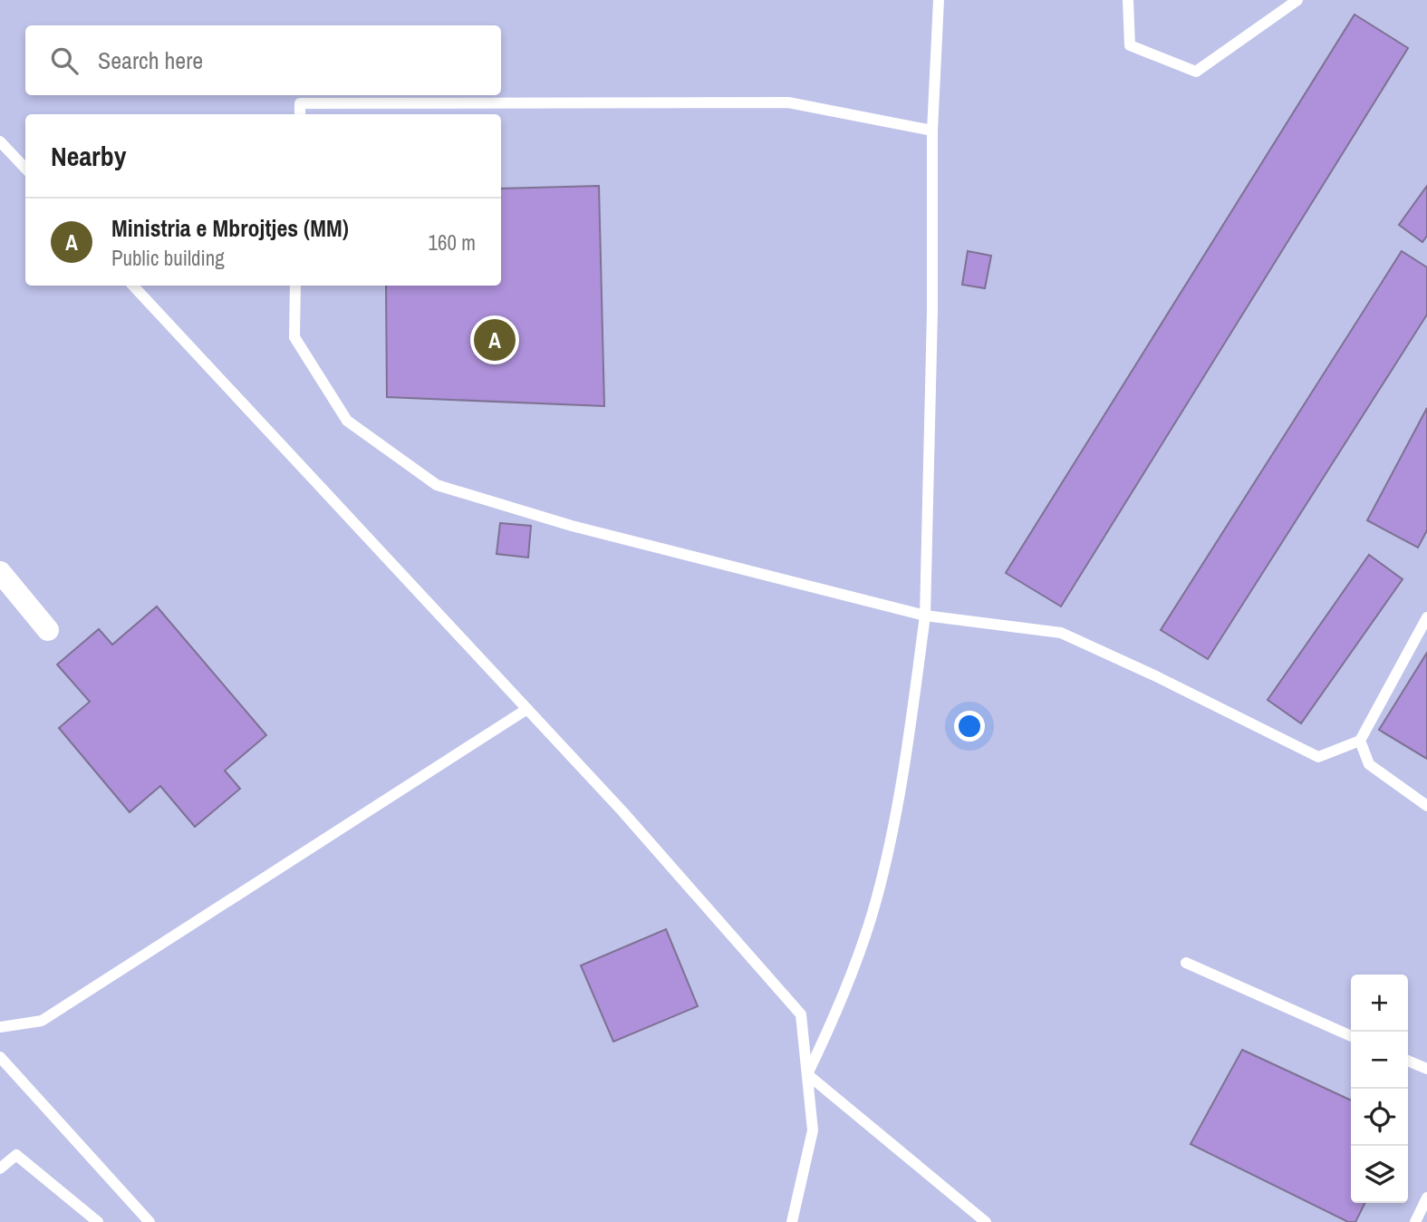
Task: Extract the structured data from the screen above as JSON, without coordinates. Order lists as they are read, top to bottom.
{
  "page": {
    "search": "Search here",
    "heading": "Nearby",
    "list": [
      {
        "mark": "A",
        "name": "Ministria e Mbrojtjes (MM)",
        "note": "Public building",
        "value": "160 m"
      }
    ],
    "pins": "A",
    "map_buttons": ["+", "−"]
  }
}
